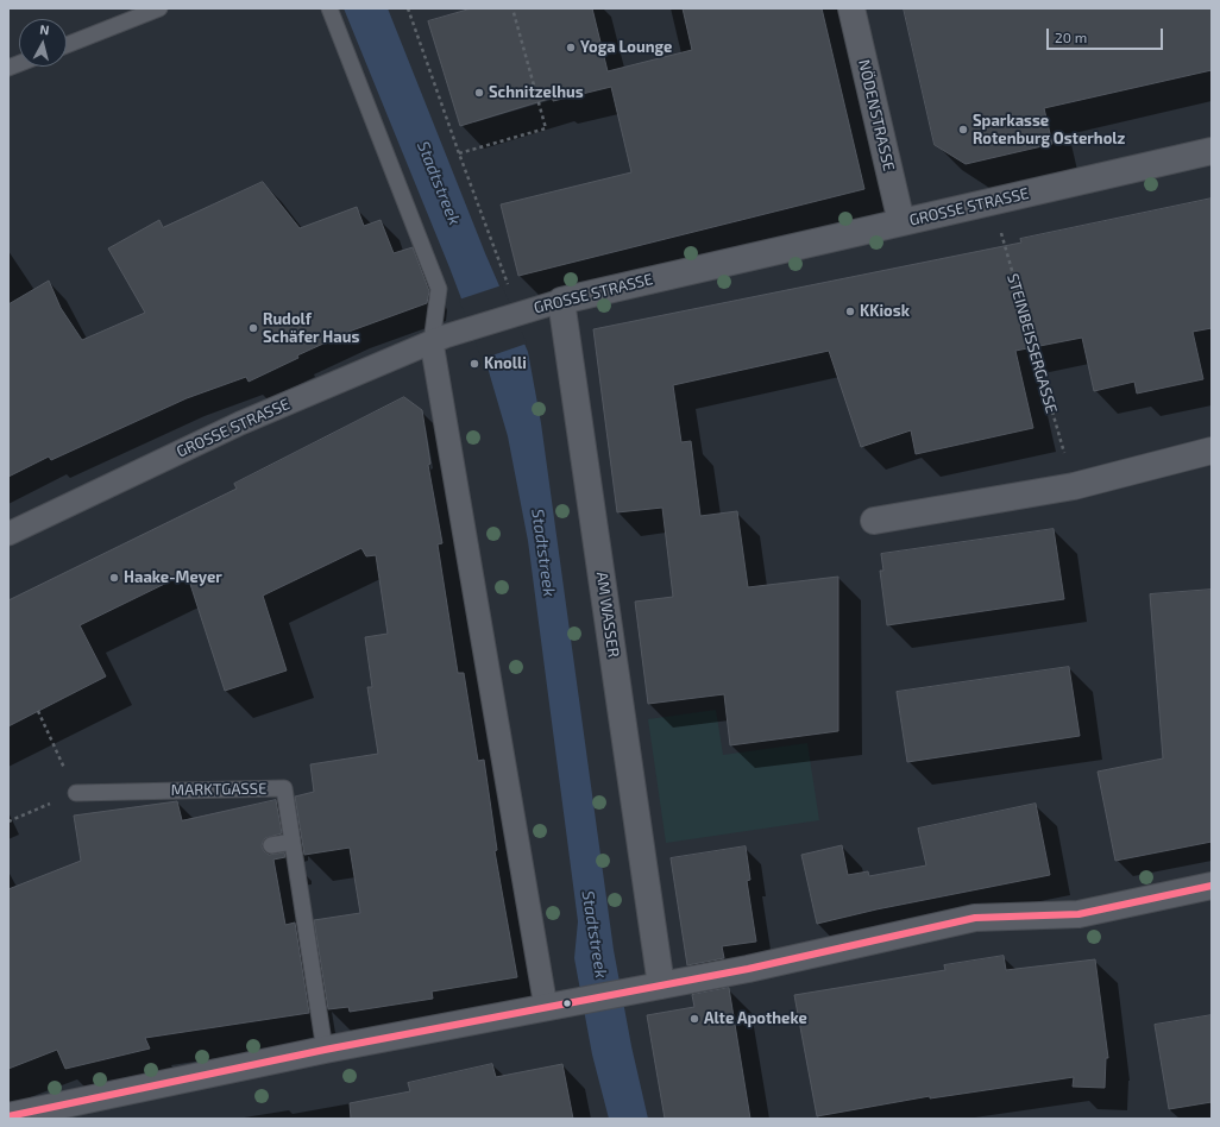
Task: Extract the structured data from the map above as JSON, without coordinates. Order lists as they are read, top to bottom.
{
  "streets": {
    "street": ["NÖDENSTRASSE", "GROSSE STRASSE", "AM WASSER"],
    "lane": ["MARKTGASSE"],
    "path": ["STEINBEISSERGASSE"]
  },
  "crossings": [
    ["NÖDENSTRASSE", "GROSSE STRASSE"],
    ["GROSSE STRASSE", "STEINBEISSERGASSE"],
    ["GROSSE STRASSE", "AM WASSER"]
  ],
  "water": ["Stadtstreek"],
  "places": [
    "Yoga Lounge",
    "Schnitzelhus",
    "Sparkasse Rotenburg Osterholz",
    "KKiosk",
    "Rudolf Schäfer Haus",
    "Knolli",
    "Haake-Meyer",
    "Alte Apotheke"
  ],
  "scale_bar": "20 m",
  "north": "top"
}
